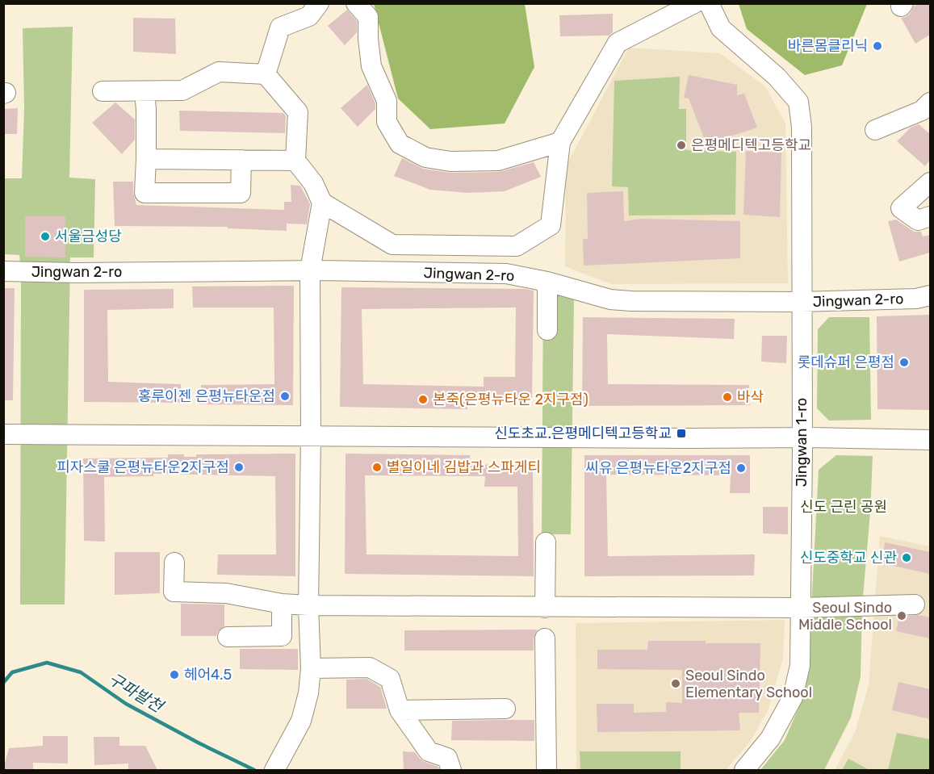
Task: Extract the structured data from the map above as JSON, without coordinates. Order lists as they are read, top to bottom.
{
  "streets": {
    "street": ["Jingwan 2-ro", "Jingwan 1-ro"]
  },
  "crossings": [
    ["Jingwan 2-ro", "Jingwan 1-ro"]
  ],
  "water": ["구파발천"],
  "parks": ["신도 근린 공원"],
  "places": {
    "other": [
      "바른몸클리닉",
      "은평메디텍고등학교",
      "서울금성당",
      "롯데슈퍼 은평점",
      "홍루이젠 은평뉴타운점",
      "바삭",
      "본죽(은평뉴타운 2지구점)",
      "피자스쿨 은평뉴타운2지구점",
      "별일이네 김밥과 스파게티",
      "씨유 은평뉴타운2지구점",
      "신도중학교 신관",
      "Seoul Sindo Middle School",
      "헤어4.5",
      "Seoul Sindo Elementary School"
    ],
    "transit": ["신도초교.은평메디텍고등학교"]
  }
}
